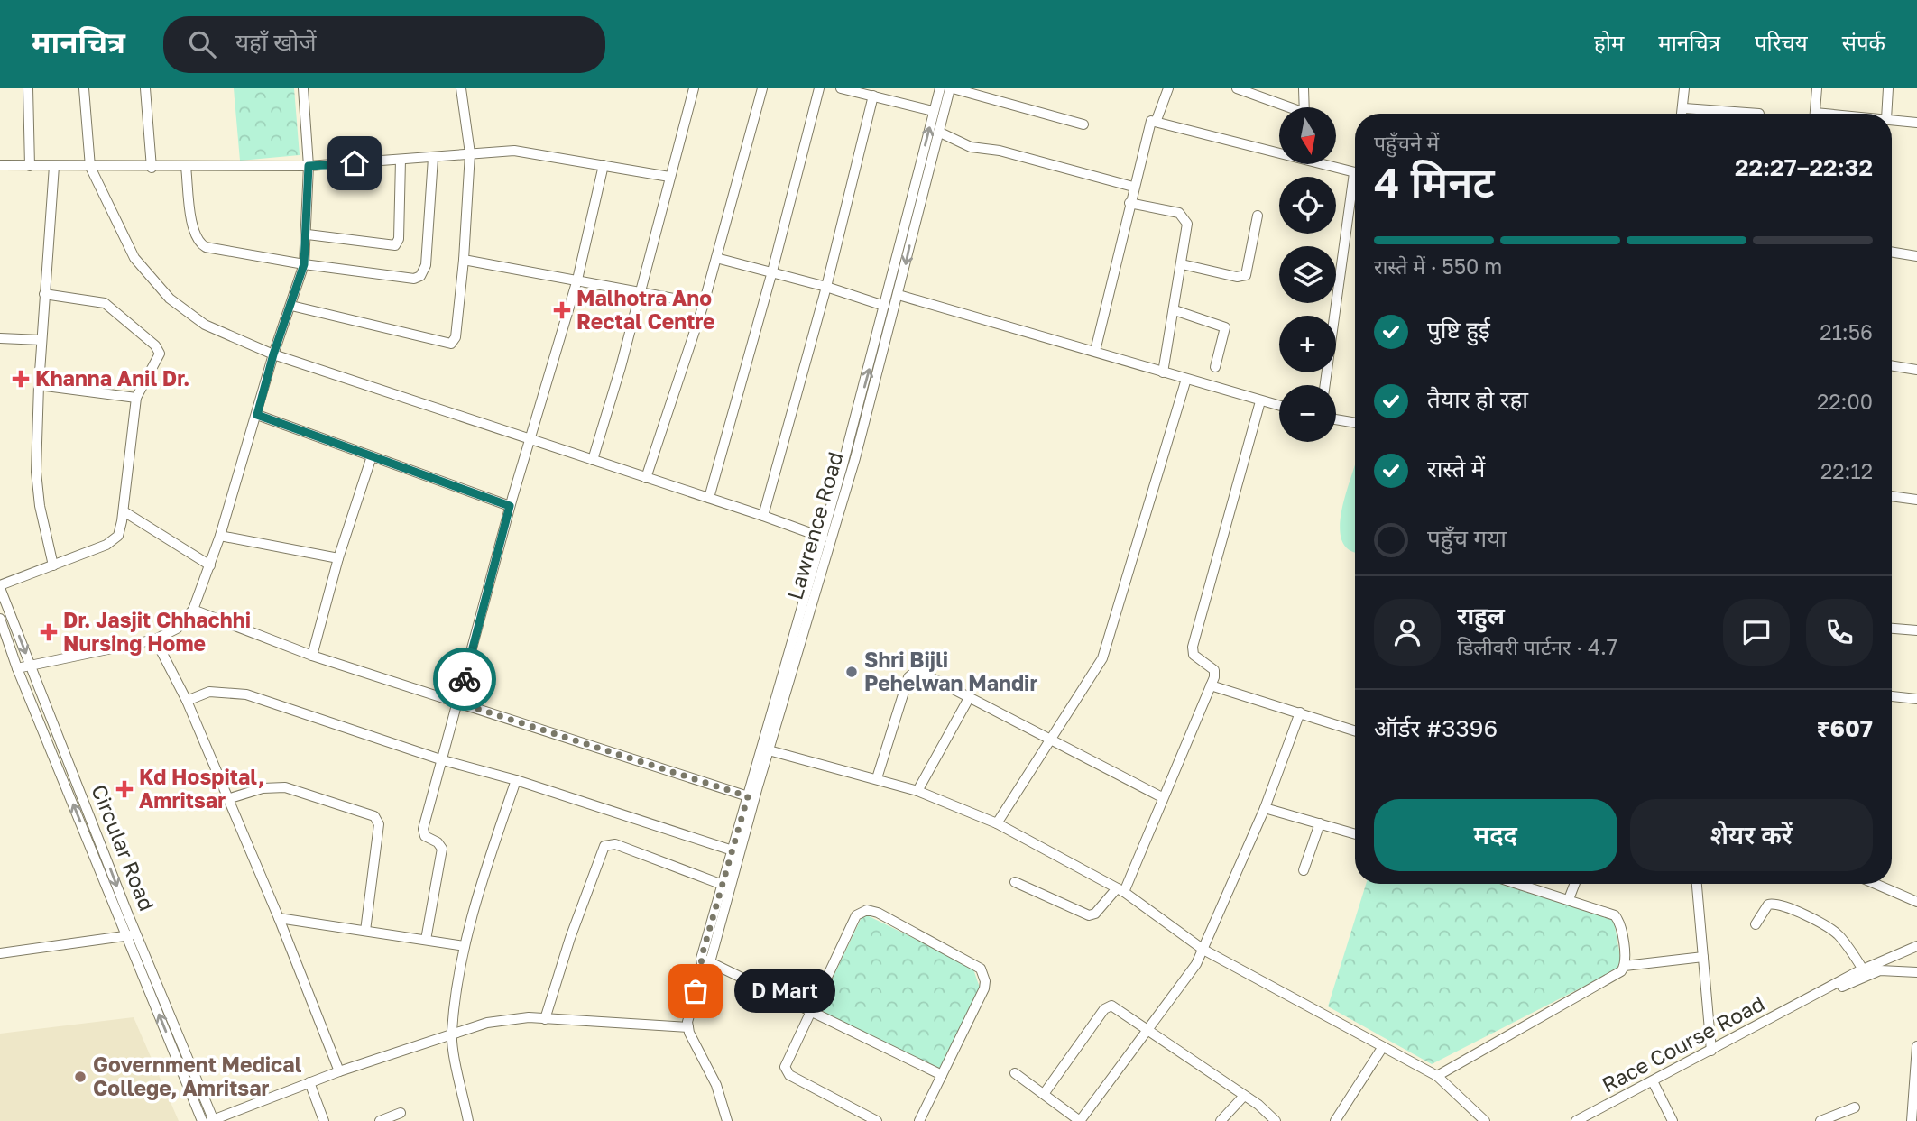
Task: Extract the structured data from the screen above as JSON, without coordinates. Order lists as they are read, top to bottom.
{
  "streets": {
    "street": ["Lawrence Road", "Circular Road", "Race Course Road"]
  },
  "places": {
    "health": [
      "Malhotra Ano Rectal Centre",
      "Khanna Anil Dr.",
      "Dr. Jasjit Chhachhi Nursing Home",
      "Kd Hospital, Amritsar"
    ],
    "other": ["Shri Bijli Pehelwan Mandir", "D Mart", "Government Medical College, Amritsar"]
  },
  "north": "bottom",
  "page": {
    "header": "मानचित्र",
    "search": "यहाँ खोजें",
    "nav": [
      "होम",
      "मानचित्र",
      "परिचय",
      "संपर्क"
    ],
    "map_buttons": ["+", "−"],
    "heading": ["4 मिनट", "पहुँचने में", "22:27–22:32"],
    "panel": [
      "राहुल",
      "डिलीवरी पार्टनर · 4.7",
      "ऑर्डर #3396",
      "₹607"
    ],
    "bar": "रास्ते में · 550 m",
    "list": [
      ["पुष्टि हुई", "21:56"],
      ["तैयार हो रहा", "22:00"],
      ["रास्ते में", "22:12"],
      "पहुँच गया"
    ],
    "buttons": ["मदद", "शेयर करें"],
    "bubble": "D Mart"
  }
}
